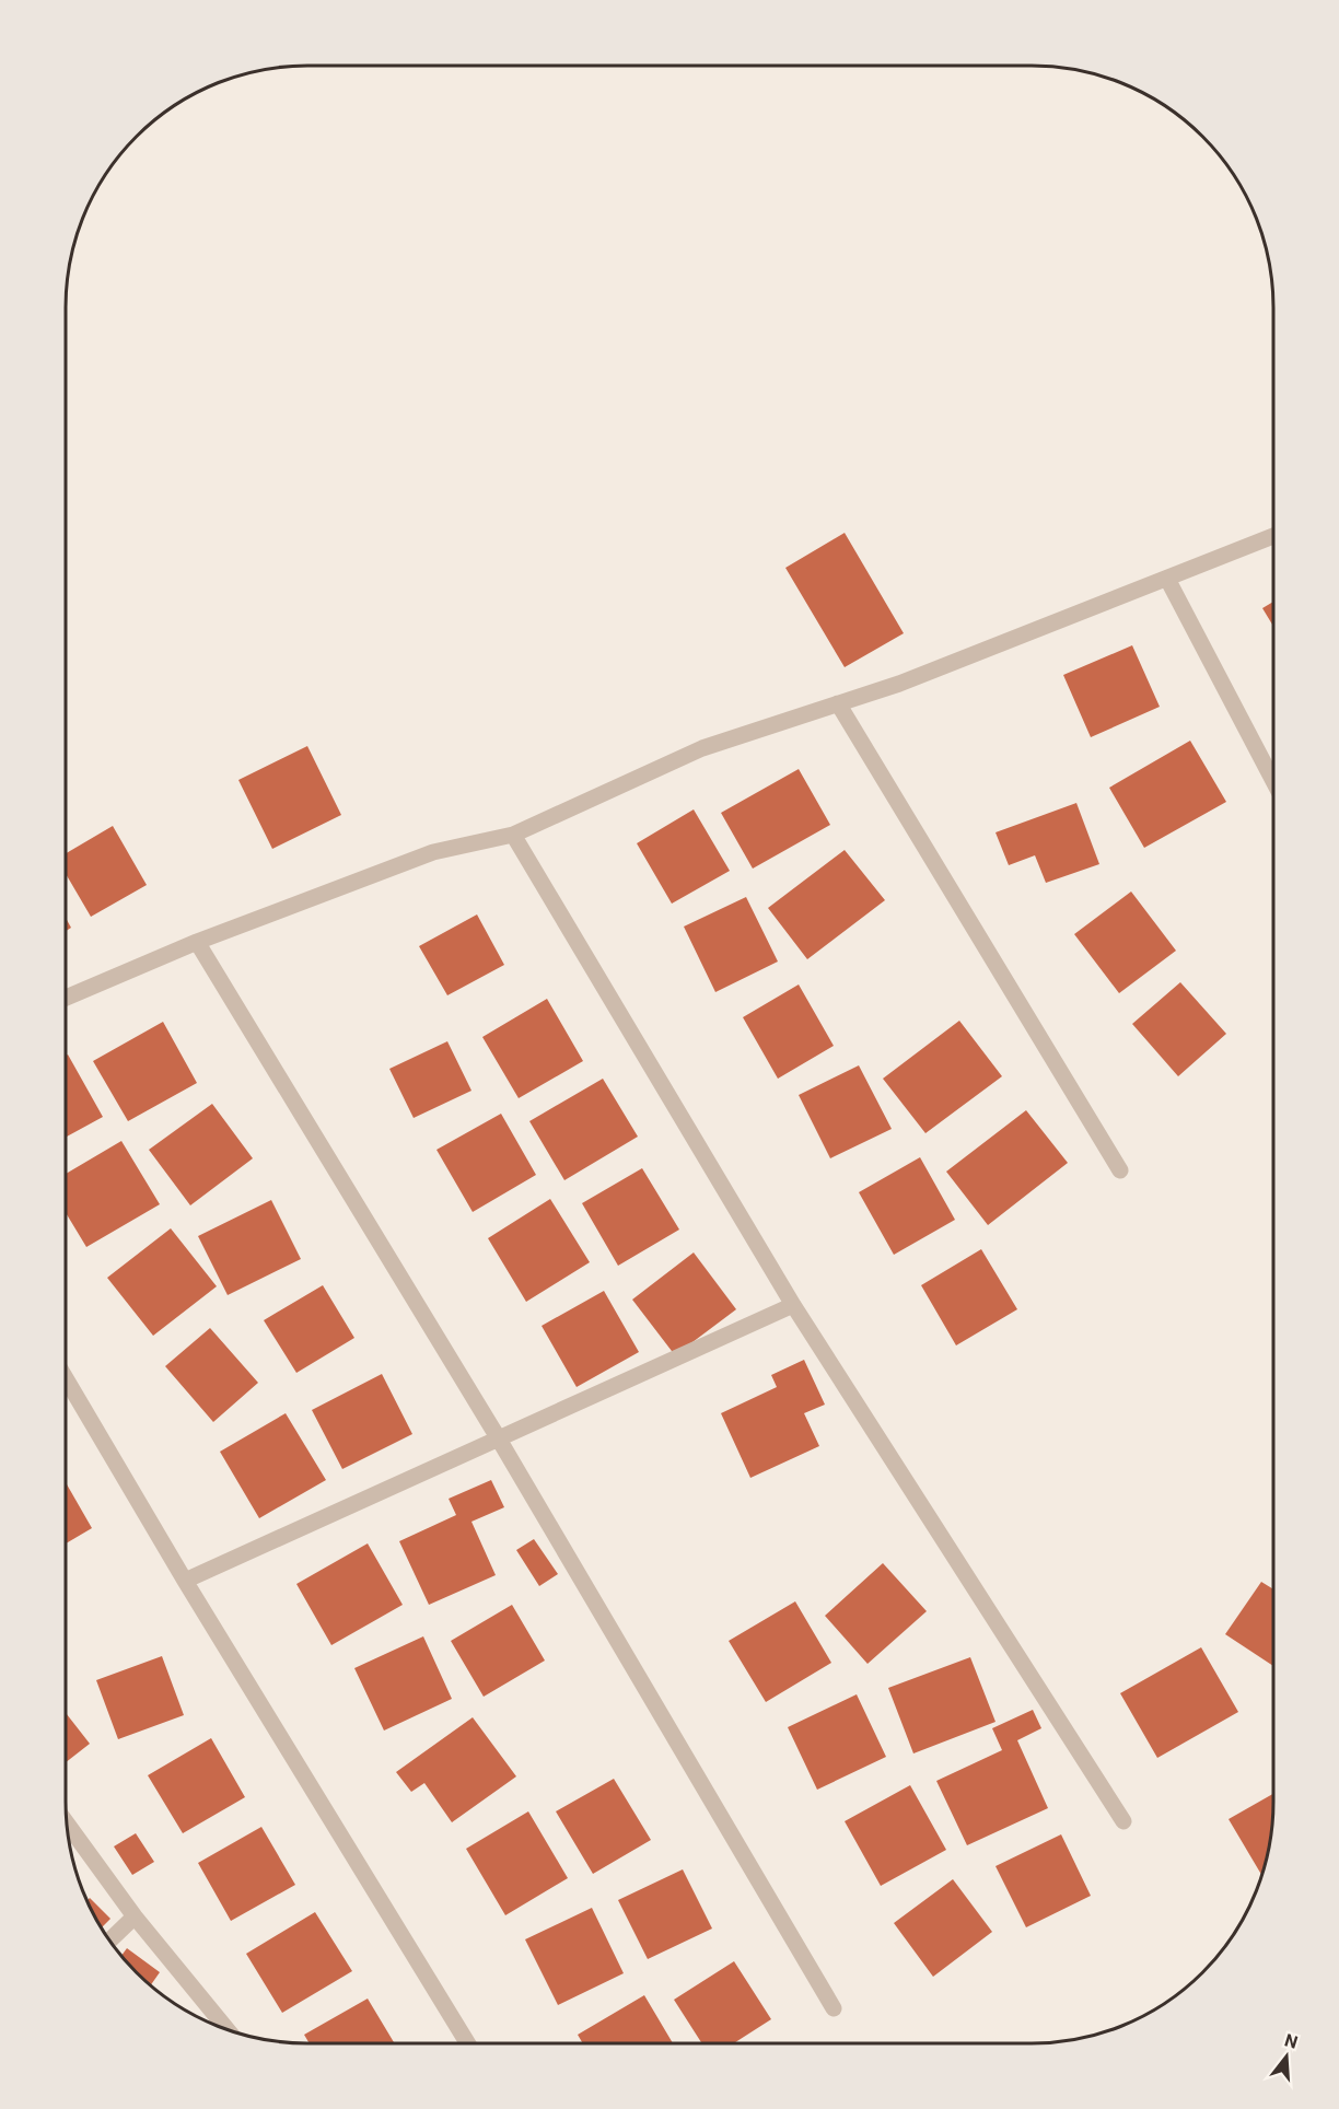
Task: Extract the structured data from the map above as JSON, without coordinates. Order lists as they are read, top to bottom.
{
  "north": "top"
}
